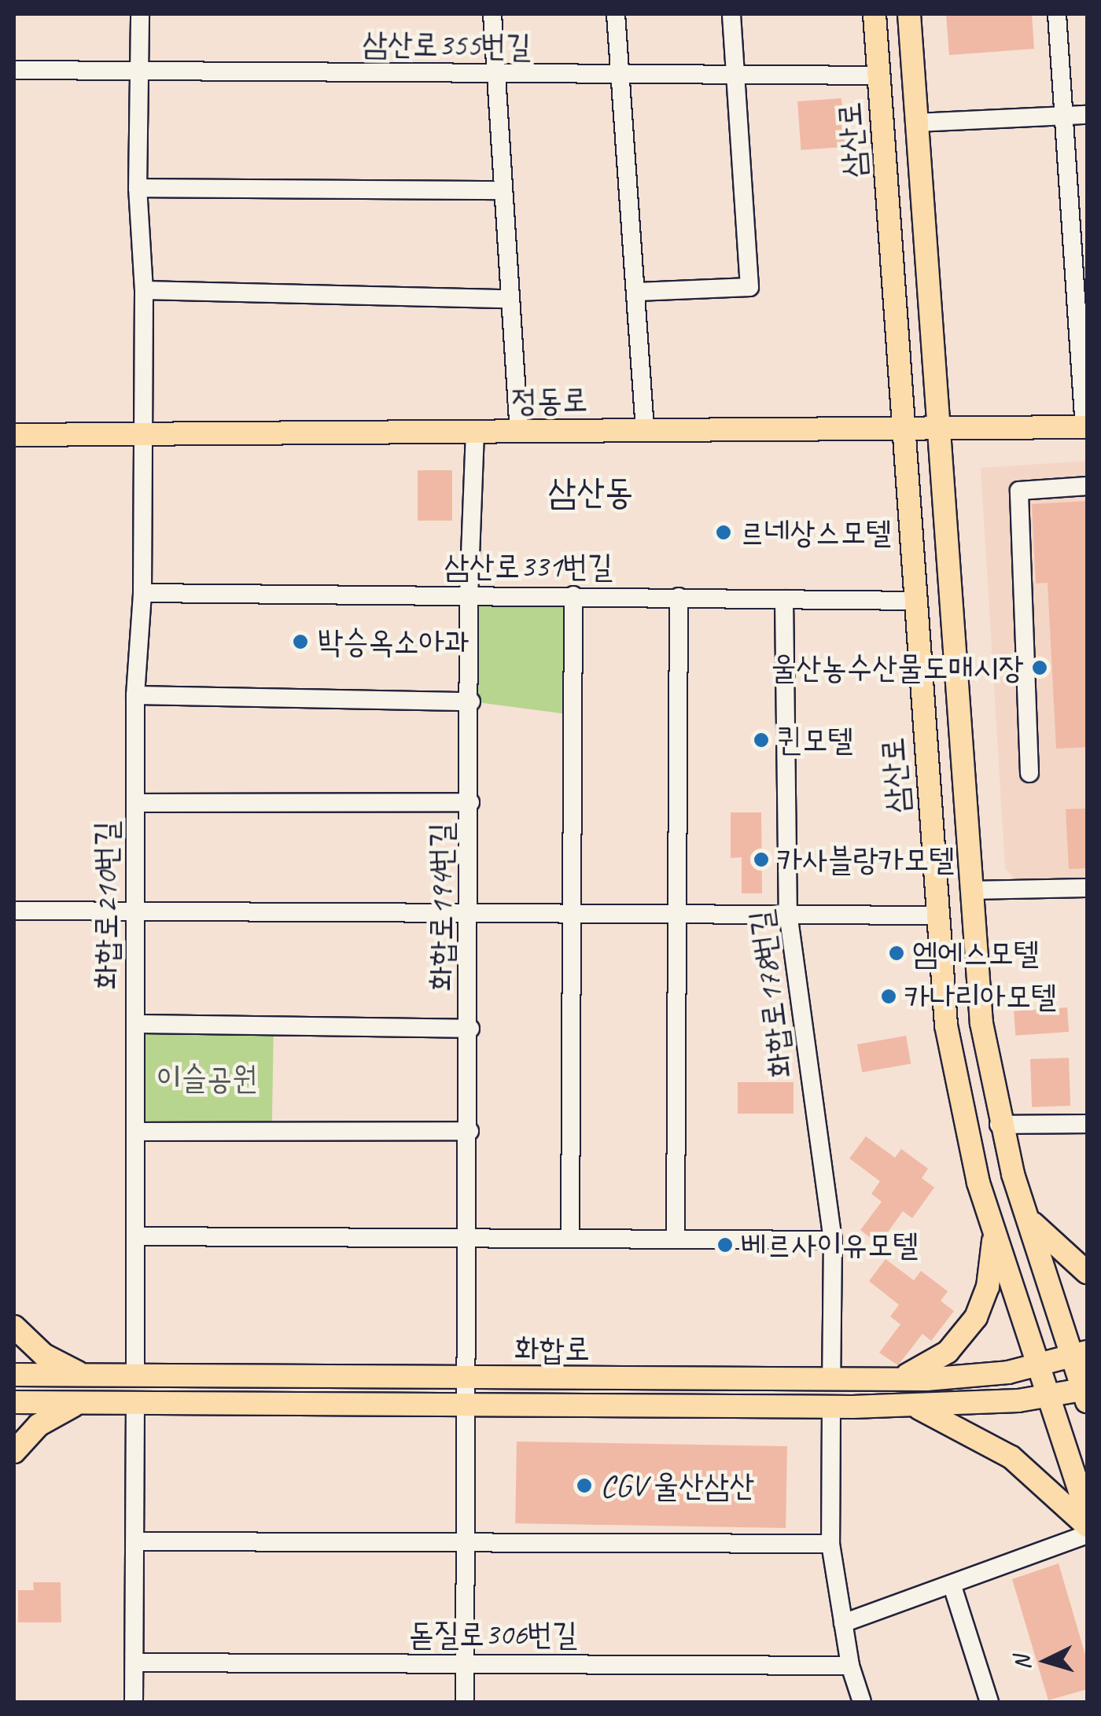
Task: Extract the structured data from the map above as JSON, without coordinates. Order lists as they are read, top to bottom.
{
  "streets": {
    "main road": ["삼산로", "정동로", "화합로"],
    "street": [
      "삼산로355번길",
      "삼산로331번길",
      "화합로210번길",
      "화합로194번길",
      "화합로178번길",
      "돋질로306번길"
    ]
  },
  "crossings": [
    ["삼산로355번길", "삼산로"],
    ["삼산로355번길", "화합로210번길"],
    ["삼산로", "정동로"],
    ["삼산로", "삼산로331번길"],
    ["삼산로", "화합로"],
    ["정동로", "화합로210번길"],
    ["정동로", "화합로194번길"],
    ["삼산로331번길", "화합로210번길"],
    ["삼산로331번길", "화합로194번길"],
    ["삼산로331번길", "화합로178번길"],
    ["화합로210번길", "화합로"],
    ["화합로194번길", "화합로"],
    ["화합로194번길", "돋질로306번길"],
    ["화합로178번길", "화합로"]
  ],
  "districts": ["삼산동"],
  "parks": ["이슬공원"],
  "places": [
    "르네상스모텔",
    "박승옥소아과",
    "울산농수산물도매시장",
    "퀸모텔",
    "카사블랑카모텔",
    "엠에스모텔",
    "카나리아모텔",
    "베르사이유모텔",
    "CGV 울산삼산"
  ],
  "north": "left"
}
